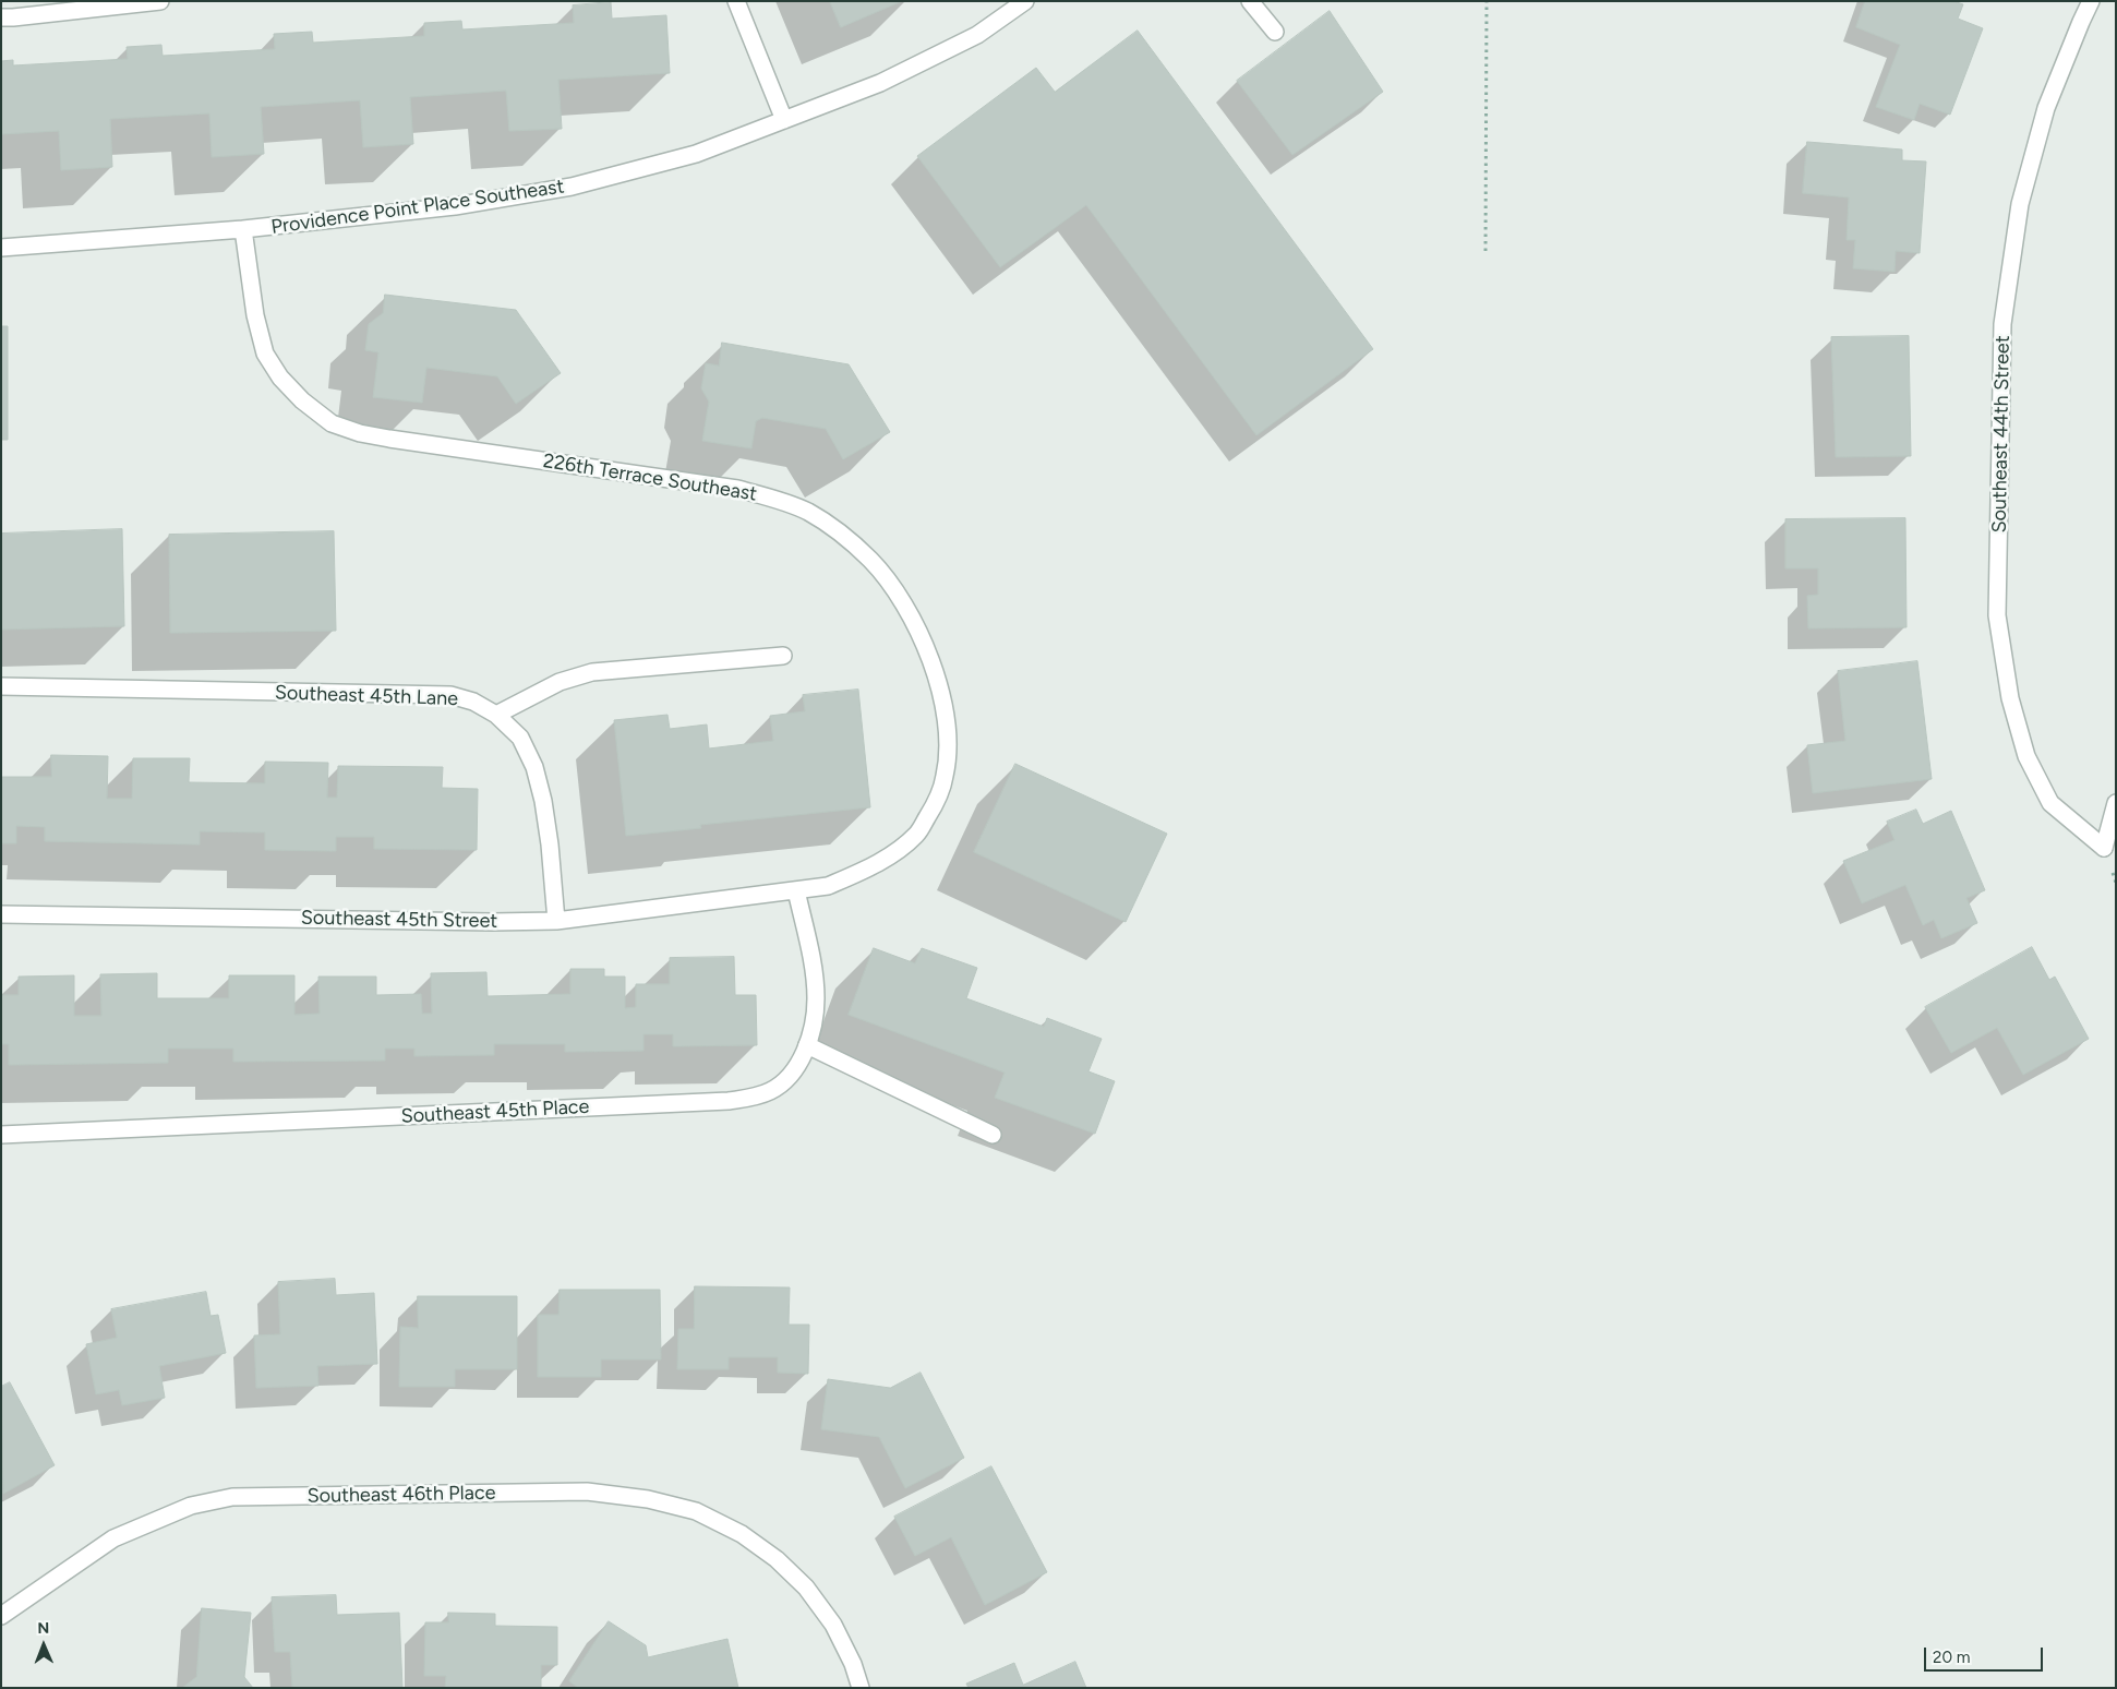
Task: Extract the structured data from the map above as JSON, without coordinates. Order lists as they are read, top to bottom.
{
  "streets": {
    "street": [
      "Providence Point Place Southeast",
      "Southeast 44th Street",
      "226th Terrace Southeast",
      "Southeast 45th Lane",
      "Southeast 45th Street",
      "Southeast 45th Place",
      "Southeast 46th Place"
    ]
  },
  "crossings": [
    ["Providence Point Place Southeast", "226th Terrace Southeast"],
    ["226th Terrace Southeast", "Southeast 45th Street"],
    ["226th Terrace Southeast", "Southeast 45th Place"],
    ["Southeast 45th Lane", "Southeast 45th Street"],
    ["Southeast 45th Street", "Southeast 45th Place"]
  ],
  "scale_bar": "20 m",
  "north": "top"
}
